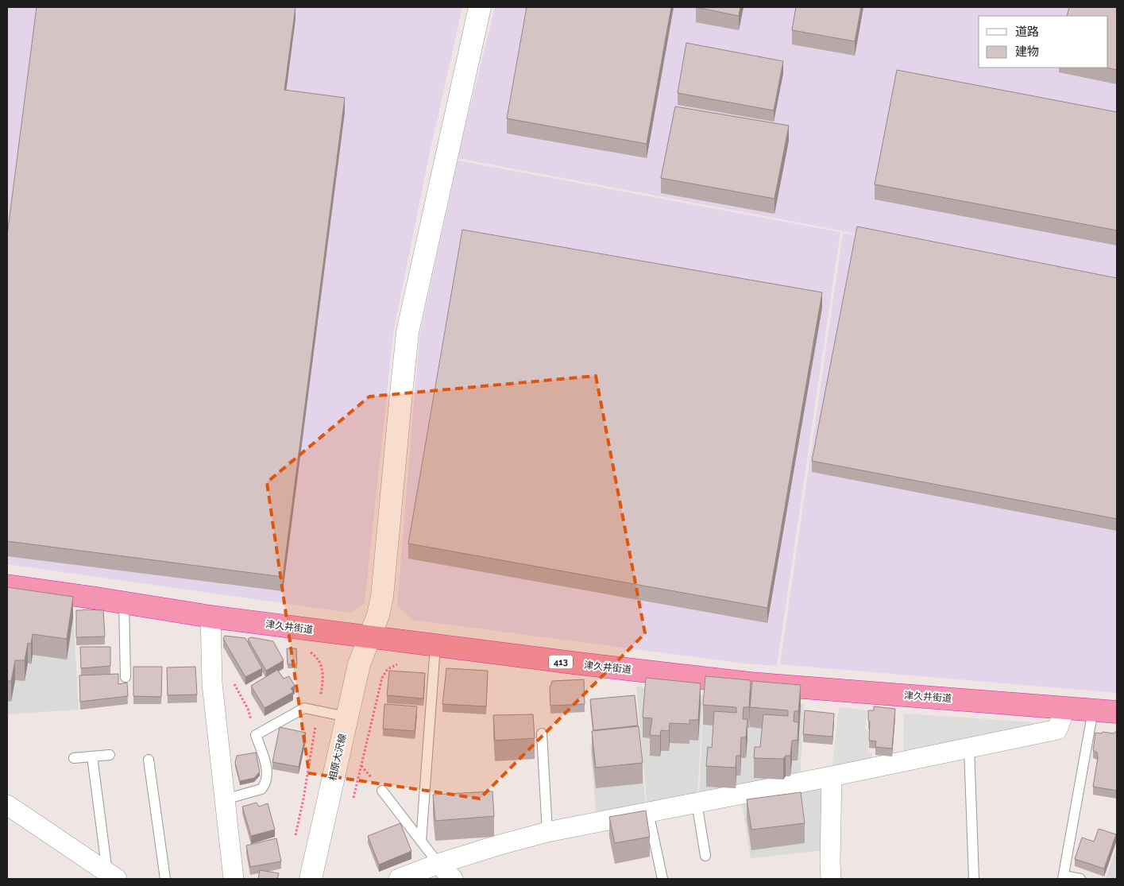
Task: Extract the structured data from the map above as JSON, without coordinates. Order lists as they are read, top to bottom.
{
  "streets": {
    "highway": ["津久井街道", "413"],
    "street": ["相原大沢線"]
  },
  "crossings": [
    ["津久井街道", "相原大沢線"]
  ],
  "legend": ["道路", "建物"]
}
